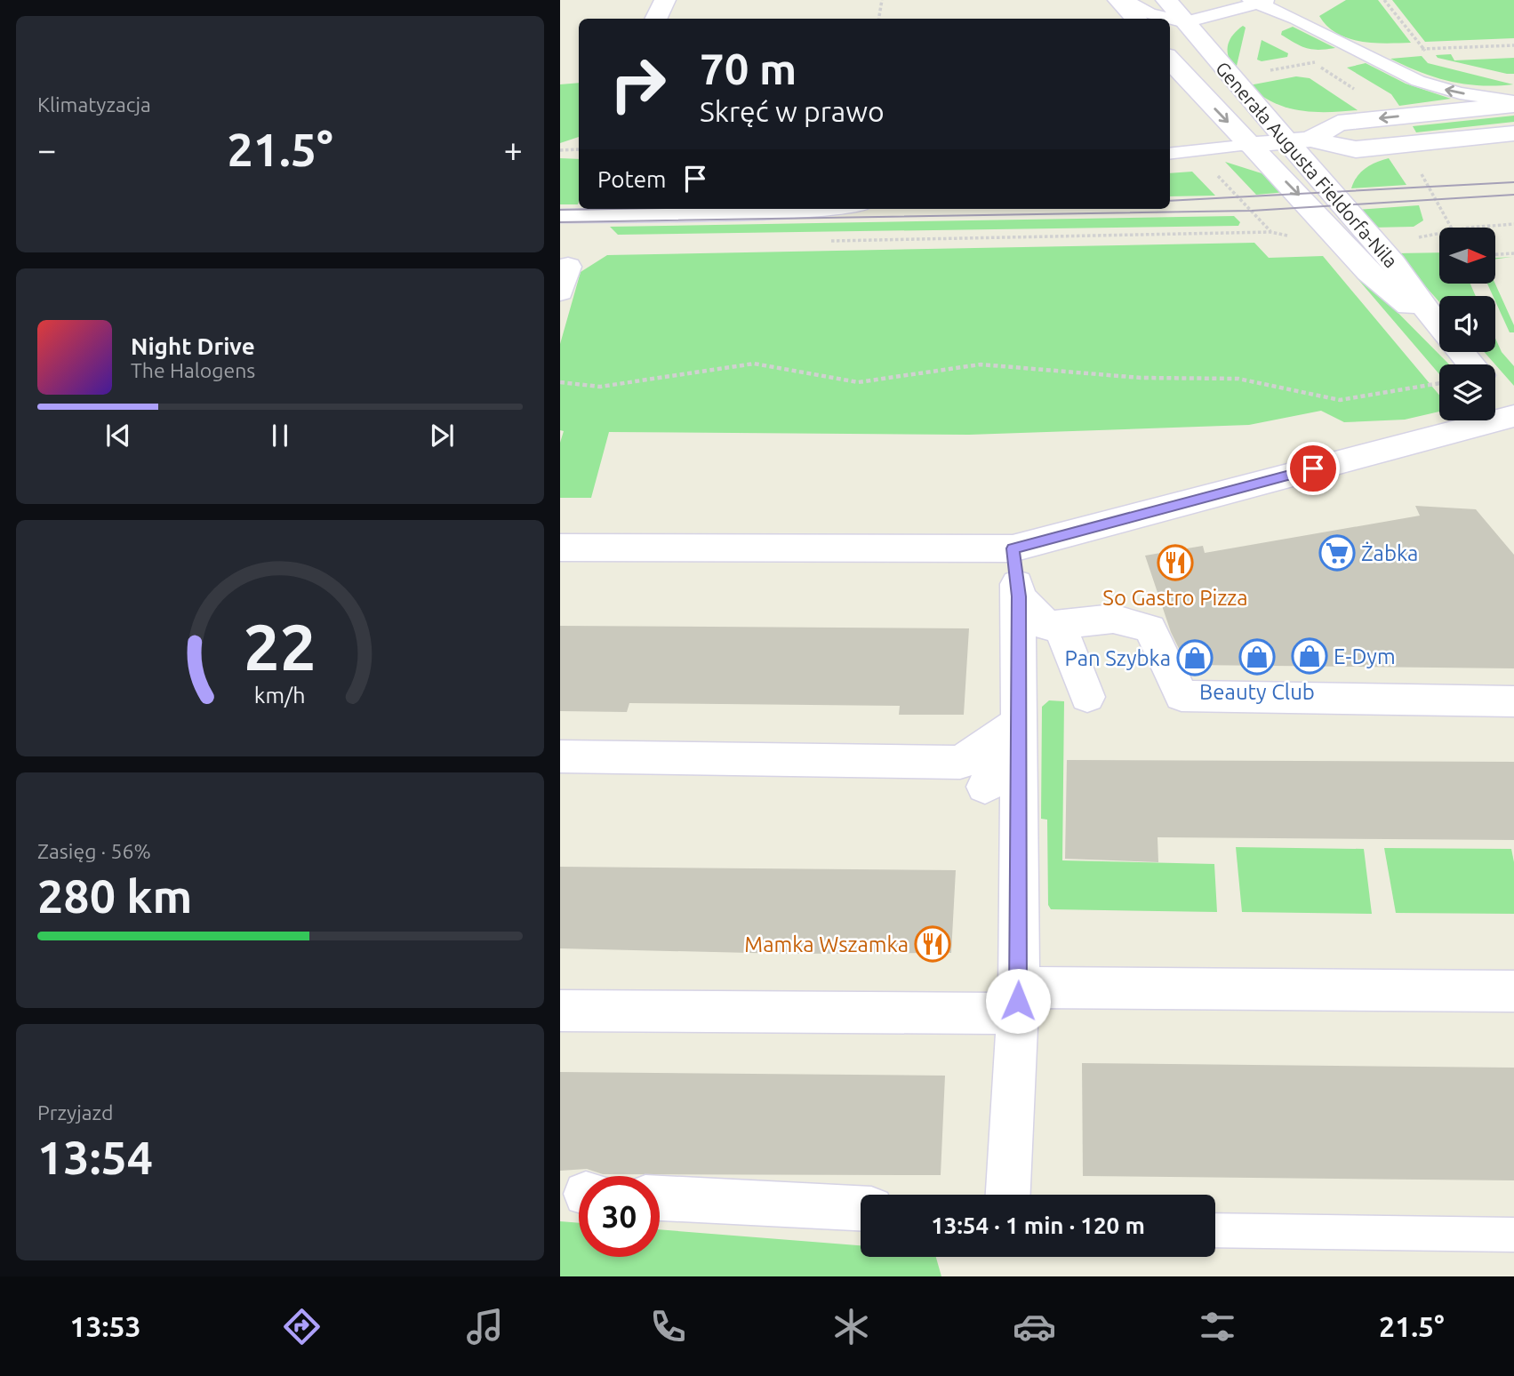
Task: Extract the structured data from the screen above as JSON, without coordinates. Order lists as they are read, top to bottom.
{
  "streets": {
    "street": ["Generała Augusta Fieldorfa-Nila"]
  },
  "places": {
    "supermarket": ["Żabka"],
    "restaurant": ["So Gastro Pizza", "Mamka Wszamka"],
    "shop": ["E-Dym", "Beauty Club", "Pan Szybka"]
  },
  "north": "right",
  "page": {
    "tile": [
      "Klimatyzacja",
      ["Zasięg · 56%", "280 km"],
      ["Przyjazd", "13:54"]
    ],
    "turn": ["70 m", "Skręć w prawo"],
    "heat": ["−", "21.5°", "+"],
    "then": "Potem",
    "song": ["Night Drive", "The Halogens"],
    "limit": "30",
    "trip": "13:54 · 1 min · 120 m",
    "tabs": ["13:53", "21.5°"],
    "gauge": ["22", "km/h"]
  }
}
